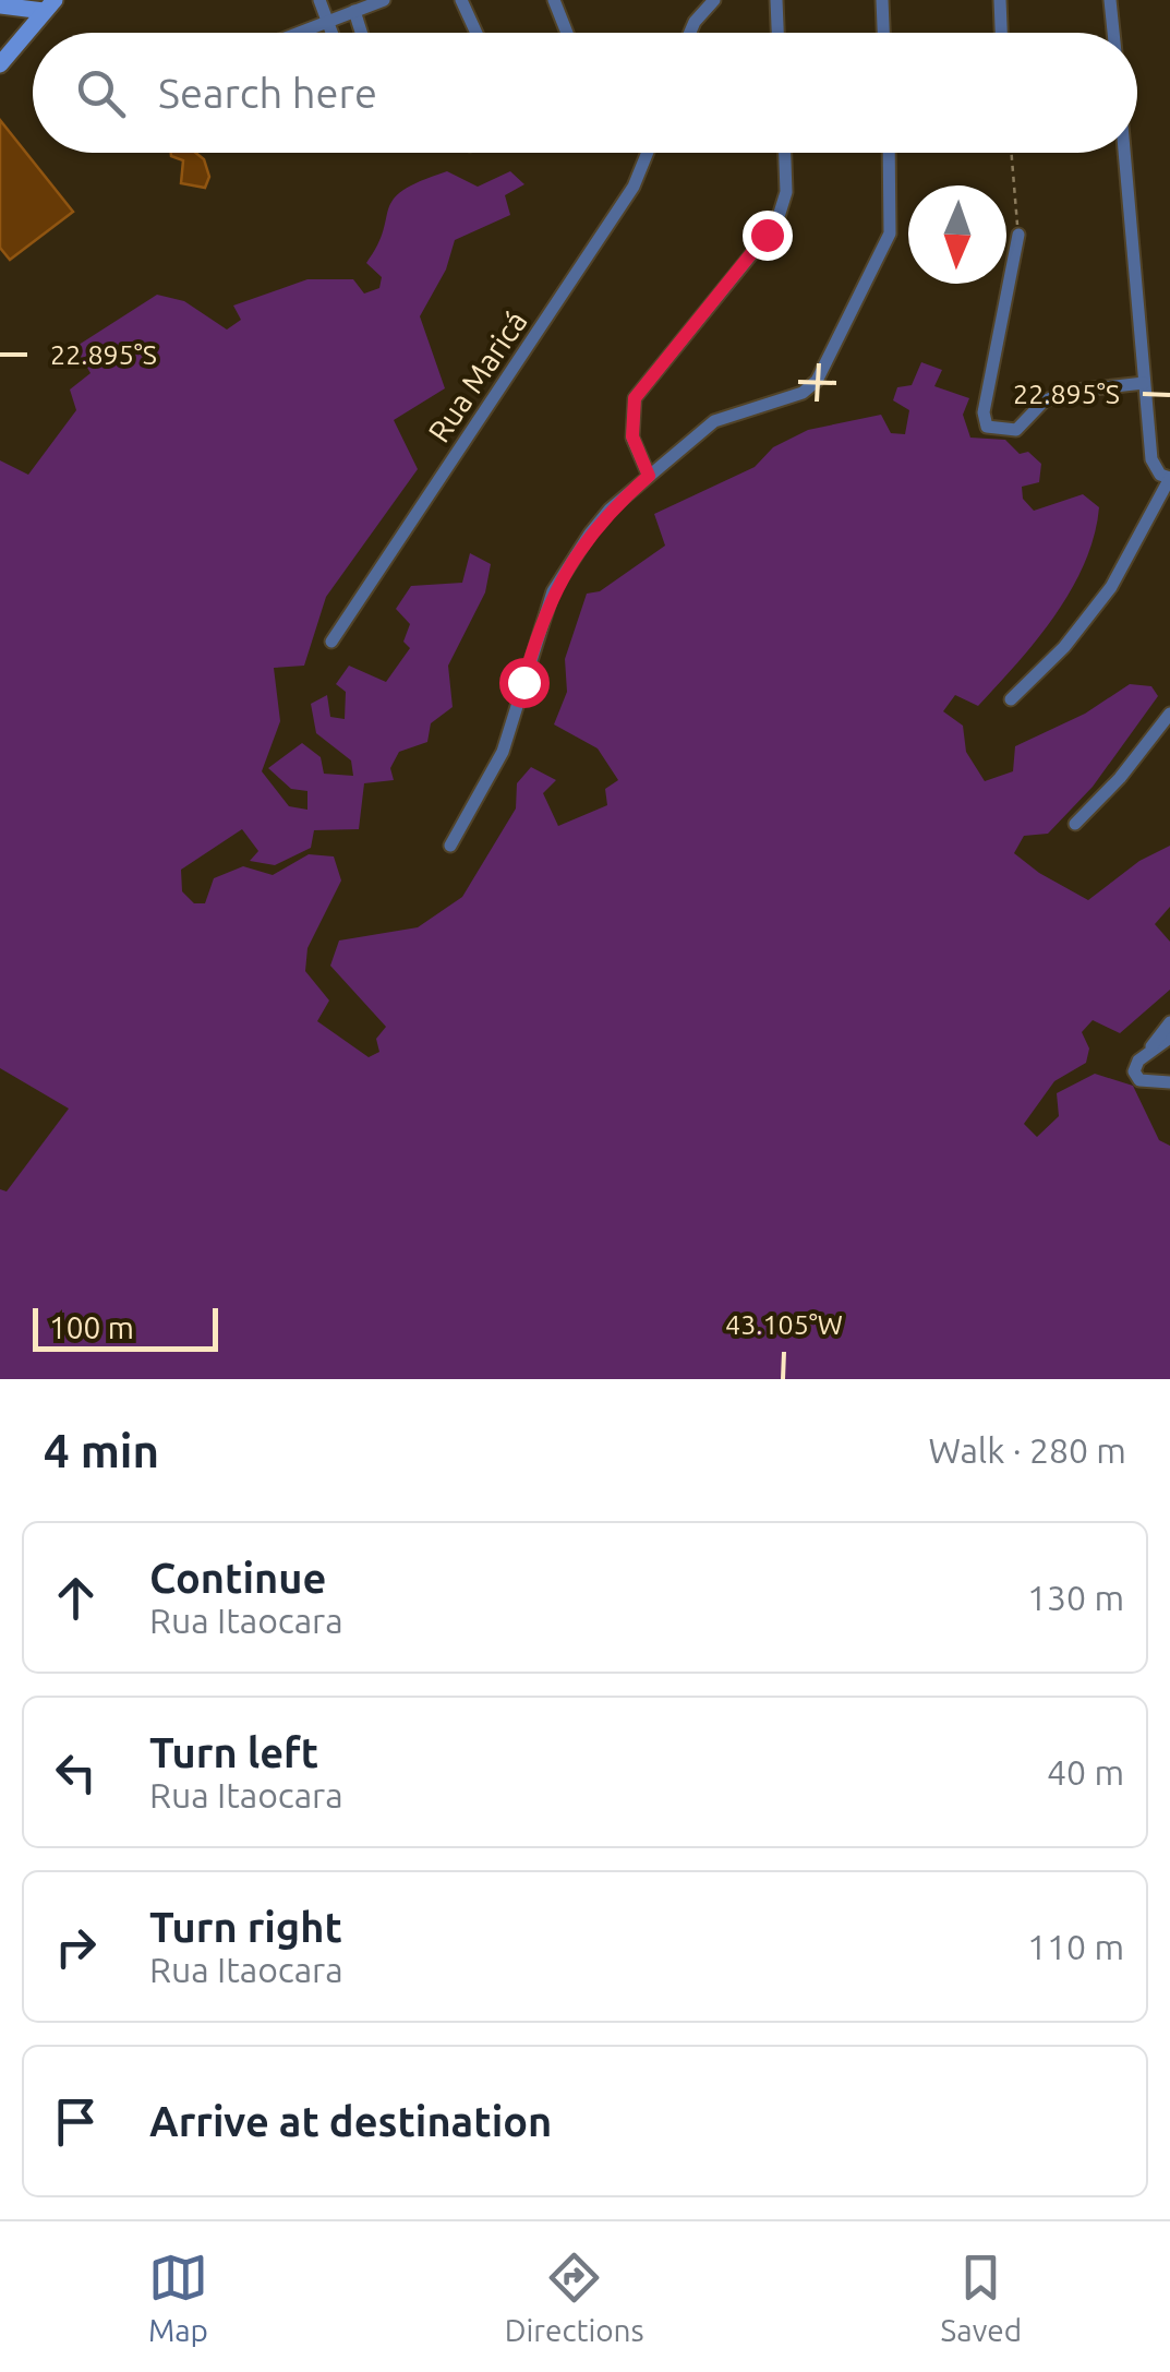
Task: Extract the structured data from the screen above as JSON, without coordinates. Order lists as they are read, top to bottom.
{
  "streets": {
    "street": ["Rua Maricá"]
  },
  "scale_bar": "100 m",
  "north": "bottom",
  "page": {
    "search": "Search here",
    "scale": "100 m",
    "heading": ["4 min", "Walk · 280 m"],
    "list": [
      ["Continue", "Rua Itaocara", "130 m"],
      ["Turn left", "Rua Itaocara", "40 m"],
      ["Turn right", "Rua Itaocara", "110 m"],
      "Arrive at destination"
    ],
    "nav": ["Map", "Directions", "Saved"]
  },
  "coordinates": ["22.895°S", "43.105°W"]
}
